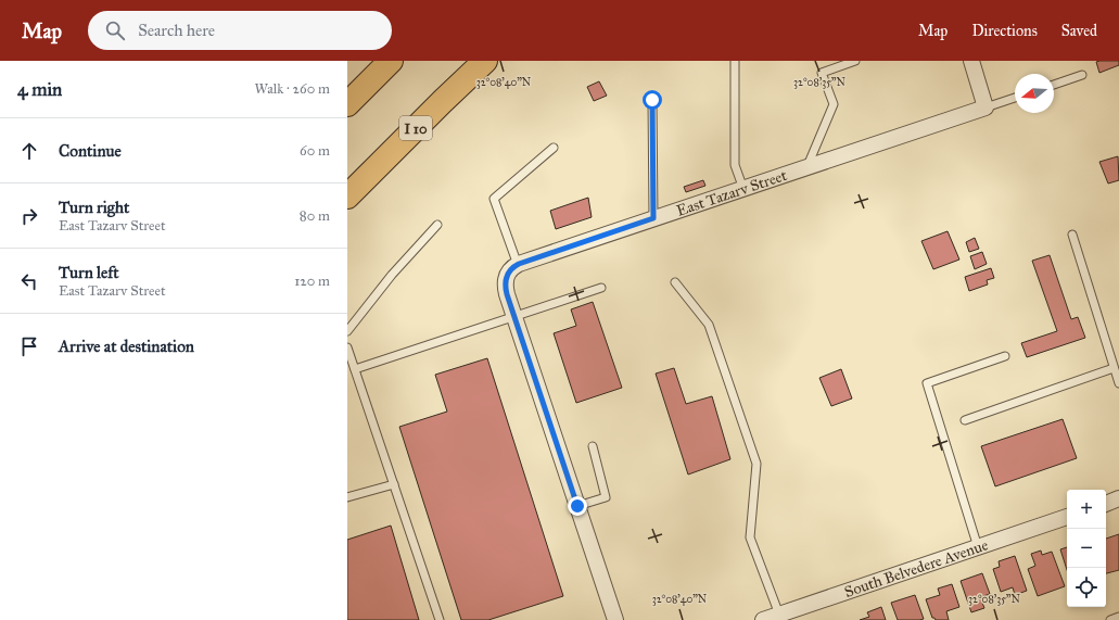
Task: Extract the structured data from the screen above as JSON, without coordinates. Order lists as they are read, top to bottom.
{
  "streets": {
    "highway": ["I 10"],
    "street": ["East Tazarv Street", "South Belvedere Avenue"]
  },
  "north": "left",
  "page": {
    "header": "Map",
    "search": "Search here",
    "nav": ["Map", "Directions", "Saved"],
    "heading": ["4 min", "Walk · 260 m"],
    "list": [
      ["Continue", "60 m"],
      ["Turn right", "East Tazarv Street", "80 m"],
      ["Turn left", "East Tazarv Street", "120 m"],
      "Arrive at destination"
    ],
    "map_buttons": ["+", "−"]
  },
  "coordinates": ["32°08'40\"N", "32°08'35\"N"]
}
